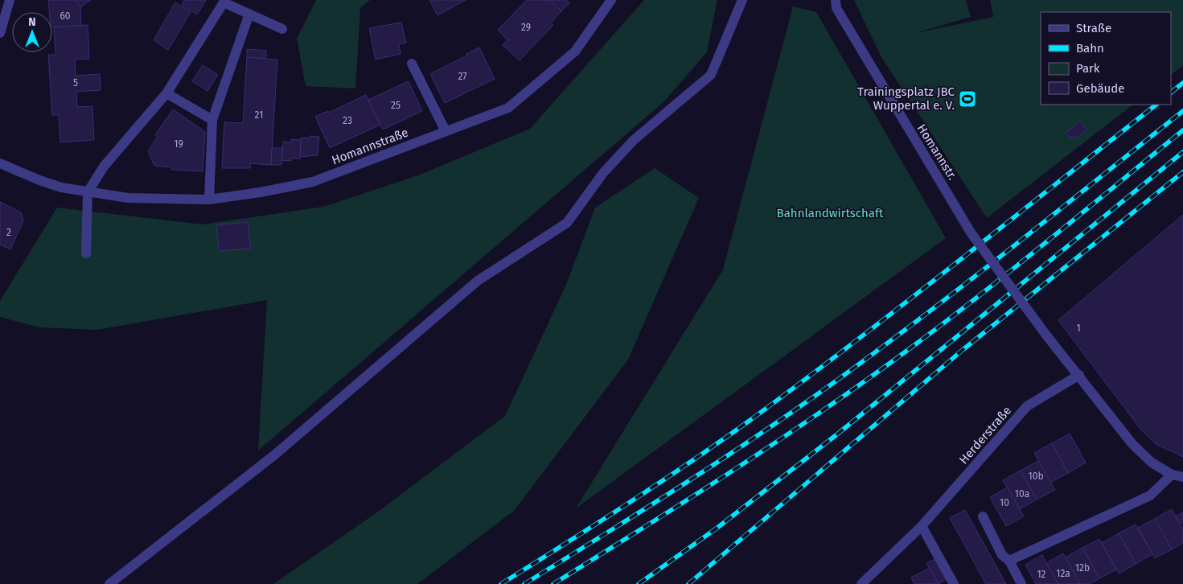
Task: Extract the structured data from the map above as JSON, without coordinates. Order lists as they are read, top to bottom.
{
  "streets": {
    "street": ["Homannstraße", "Homannstr.", "Herderstraße"]
  },
  "crossings": [
    ["Homannstr.", "Herderstraße"]
  ],
  "parks": ["Bahnlandwirtschaft"],
  "places": {
    "sports": ["Trainingsplatz JBC Wuppertal e. V."]
  },
  "house_numbers": [
    "60",
    "29",
    "27",
    "5",
    "25",
    "21",
    "23",
    "19",
    "2",
    "1",
    "10b",
    "10a",
    "10",
    "12b",
    "12a",
    "12"
  ],
  "legend": [
    "Straße",
    "Bahn",
    "Park",
    "Gebäude"
  ],
  "north": "top"
}
